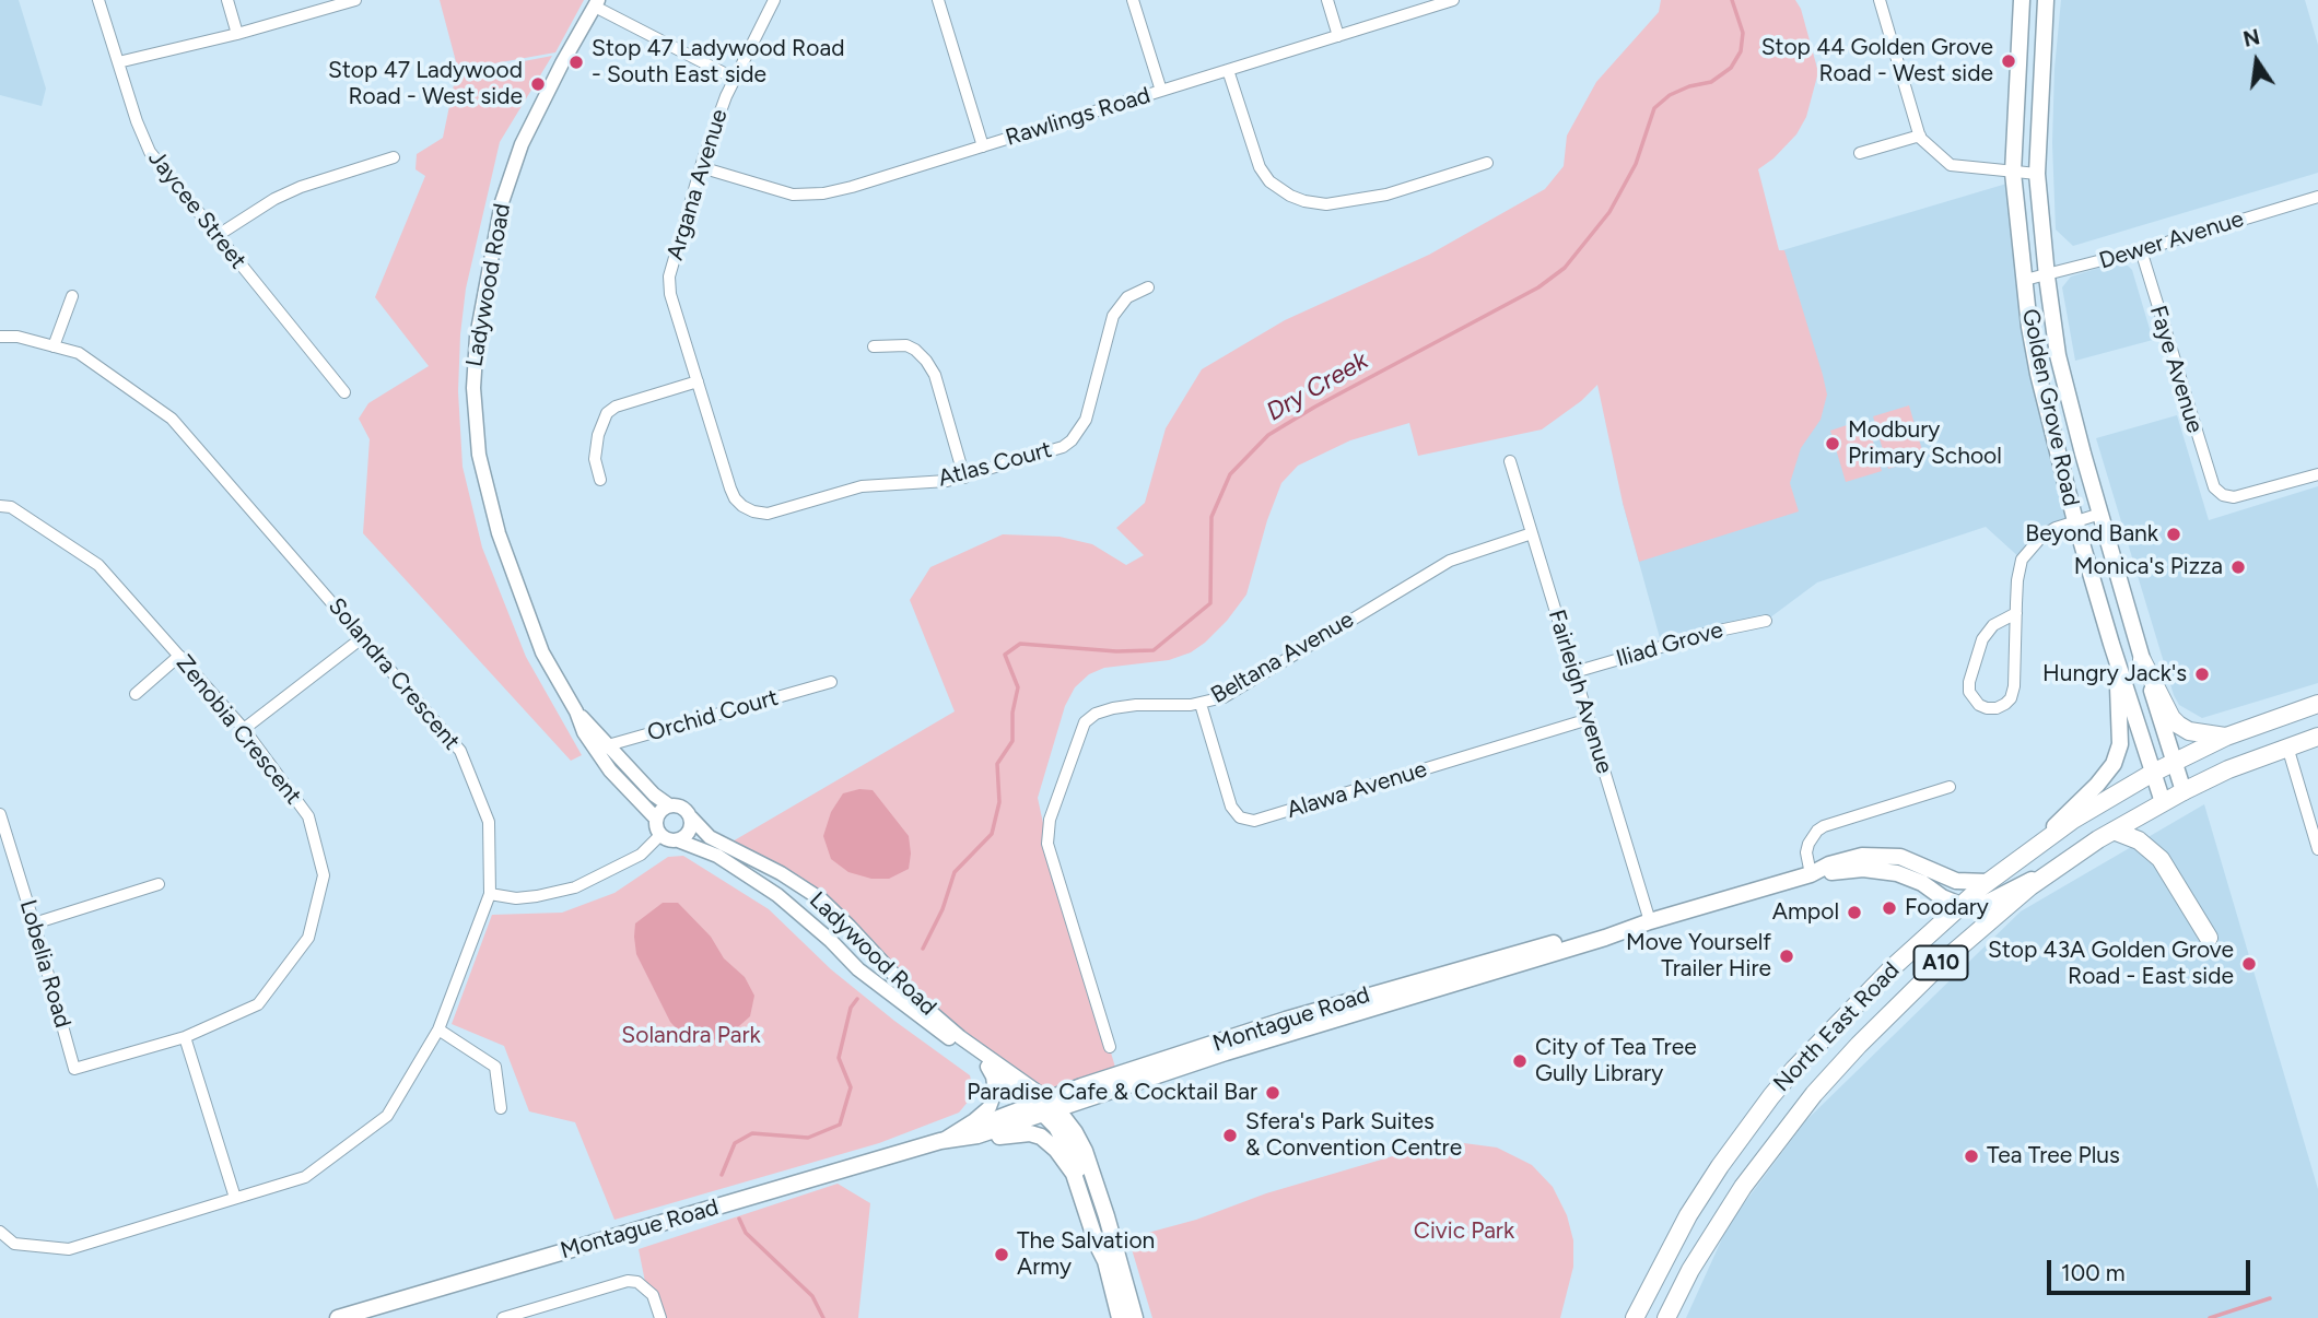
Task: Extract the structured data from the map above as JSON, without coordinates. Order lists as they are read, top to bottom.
{
  "streets": {
    "main road": [
      "Golden Grove Road",
      "A10",
      "Montague Road",
      "North East Road"
    ],
    "street": [
      "Rawlings Road",
      "Argana Avenue",
      "Jaycee Street",
      "Dewer Avenue",
      "Ladywood Road",
      "Faye Avenue",
      "Atlas Court",
      "Iliad Grove",
      "Beltana Avenue",
      "Solandra Crescent",
      "Fairleigh Avenue",
      "Orchid Court",
      "Zenobia Crescent",
      "Alawa Avenue",
      "Lobelia Road"
    ]
  },
  "crossings": [
    ["Rawlings Road", "Argana Avenue"],
    ["Argana Avenue", "Atlas Court"],
    ["Dewer Avenue", "Faye Avenue"],
    ["Dewer Avenue", "Golden Grove Road"],
    ["Ladywood Road", "Orchid Court"],
    ["Ladywood Road", "Montague Road"],
    ["Golden Grove Road", "North East Road"],
    ["Iliad Grove", "Fairleigh Avenue"],
    ["Beltana Avenue", "Fairleigh Avenue"],
    ["Beltana Avenue", "Alawa Avenue"],
    ["Fairleigh Avenue", "Alawa Avenue"],
    ["Fairleigh Avenue", "Montague Road"],
    ["Zenobia Crescent", "Lobelia Road"],
    ["Montague Road", "North East Road"]
  ],
  "water": ["Dry Creek"],
  "parks": ["Solandra Park", "Civic Park"],
  "places": [
    "Stop 44 Golden Grove Road - West side",
    "Stop 47 Ladywood Road - South East side",
    "Stop 47 Ladywood Road - West side",
    "Modbury Primary School",
    "Beyond Bank",
    "Monica's Pizza",
    "Hungry Jack's",
    "Foodary",
    "Ampol",
    "Move Yourself Trailer Hire",
    "Stop 43A Golden Grove Road - East side",
    "City of Tea Tree Gully Library",
    "Paradise Cafe & Cocktail Bar",
    "Sfera's Park Suites & Convention Centre",
    "Tea Tree Plus",
    "The Salvation Army"
  ],
  "scale_bar": "100 m",
  "north": "top"
}
